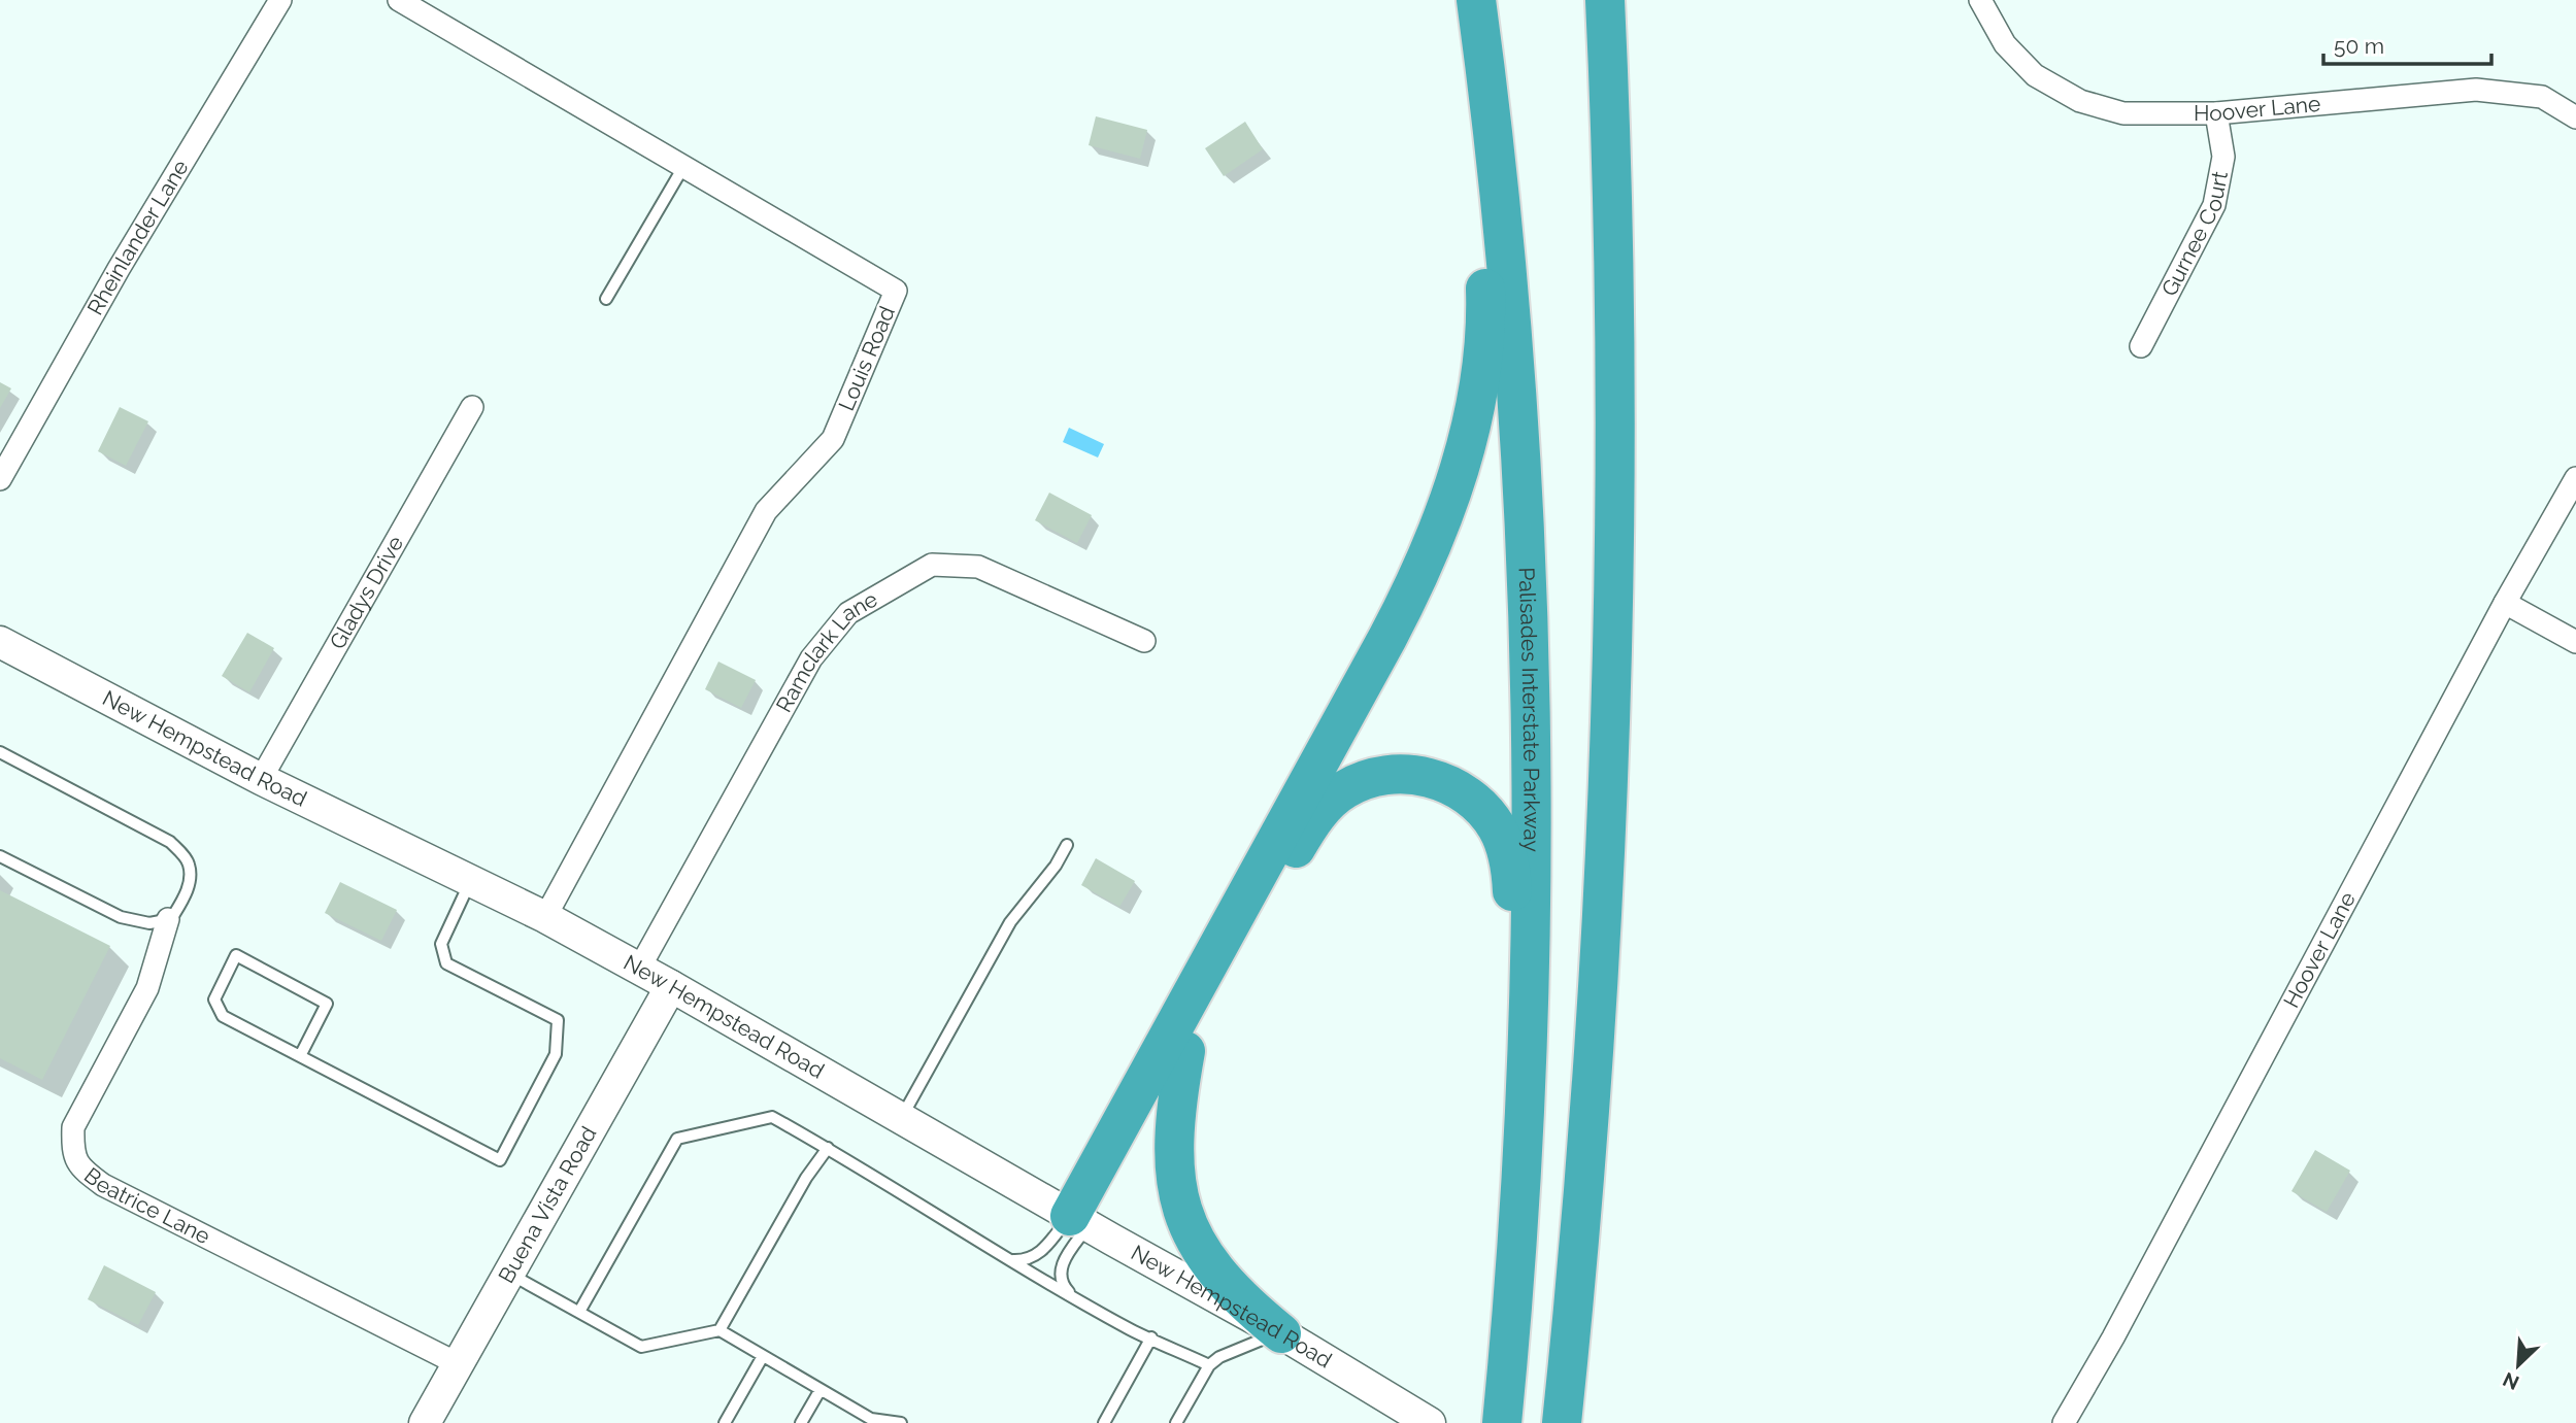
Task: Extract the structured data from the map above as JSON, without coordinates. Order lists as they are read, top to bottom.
{
  "streets": {
    "highway": ["Palisades Interstate Parkway"],
    "street": [
      "Hoover Lane",
      "Gurnee Court",
      "Rheinlander Lane",
      "Louis Road",
      "Gladys Drive",
      "Ramclark Lane",
      "New Hempstead Road",
      "Beatrice Lane",
      "Buena Vista Road"
    ]
  },
  "crossings": [
    ["Hoover Lane", "Gurnee Court"],
    ["Louis Road", "New Hempstead Road"],
    ["Gladys Drive", "New Hempstead Road"],
    ["Ramclark Lane", "New Hempstead Road"],
    ["New Hempstead Road", "Buena Vista Road"],
    ["Beatrice Lane", "Buena Vista Road"]
  ],
  "scale_bar": "50 m",
  "north": "bottom left"
}
